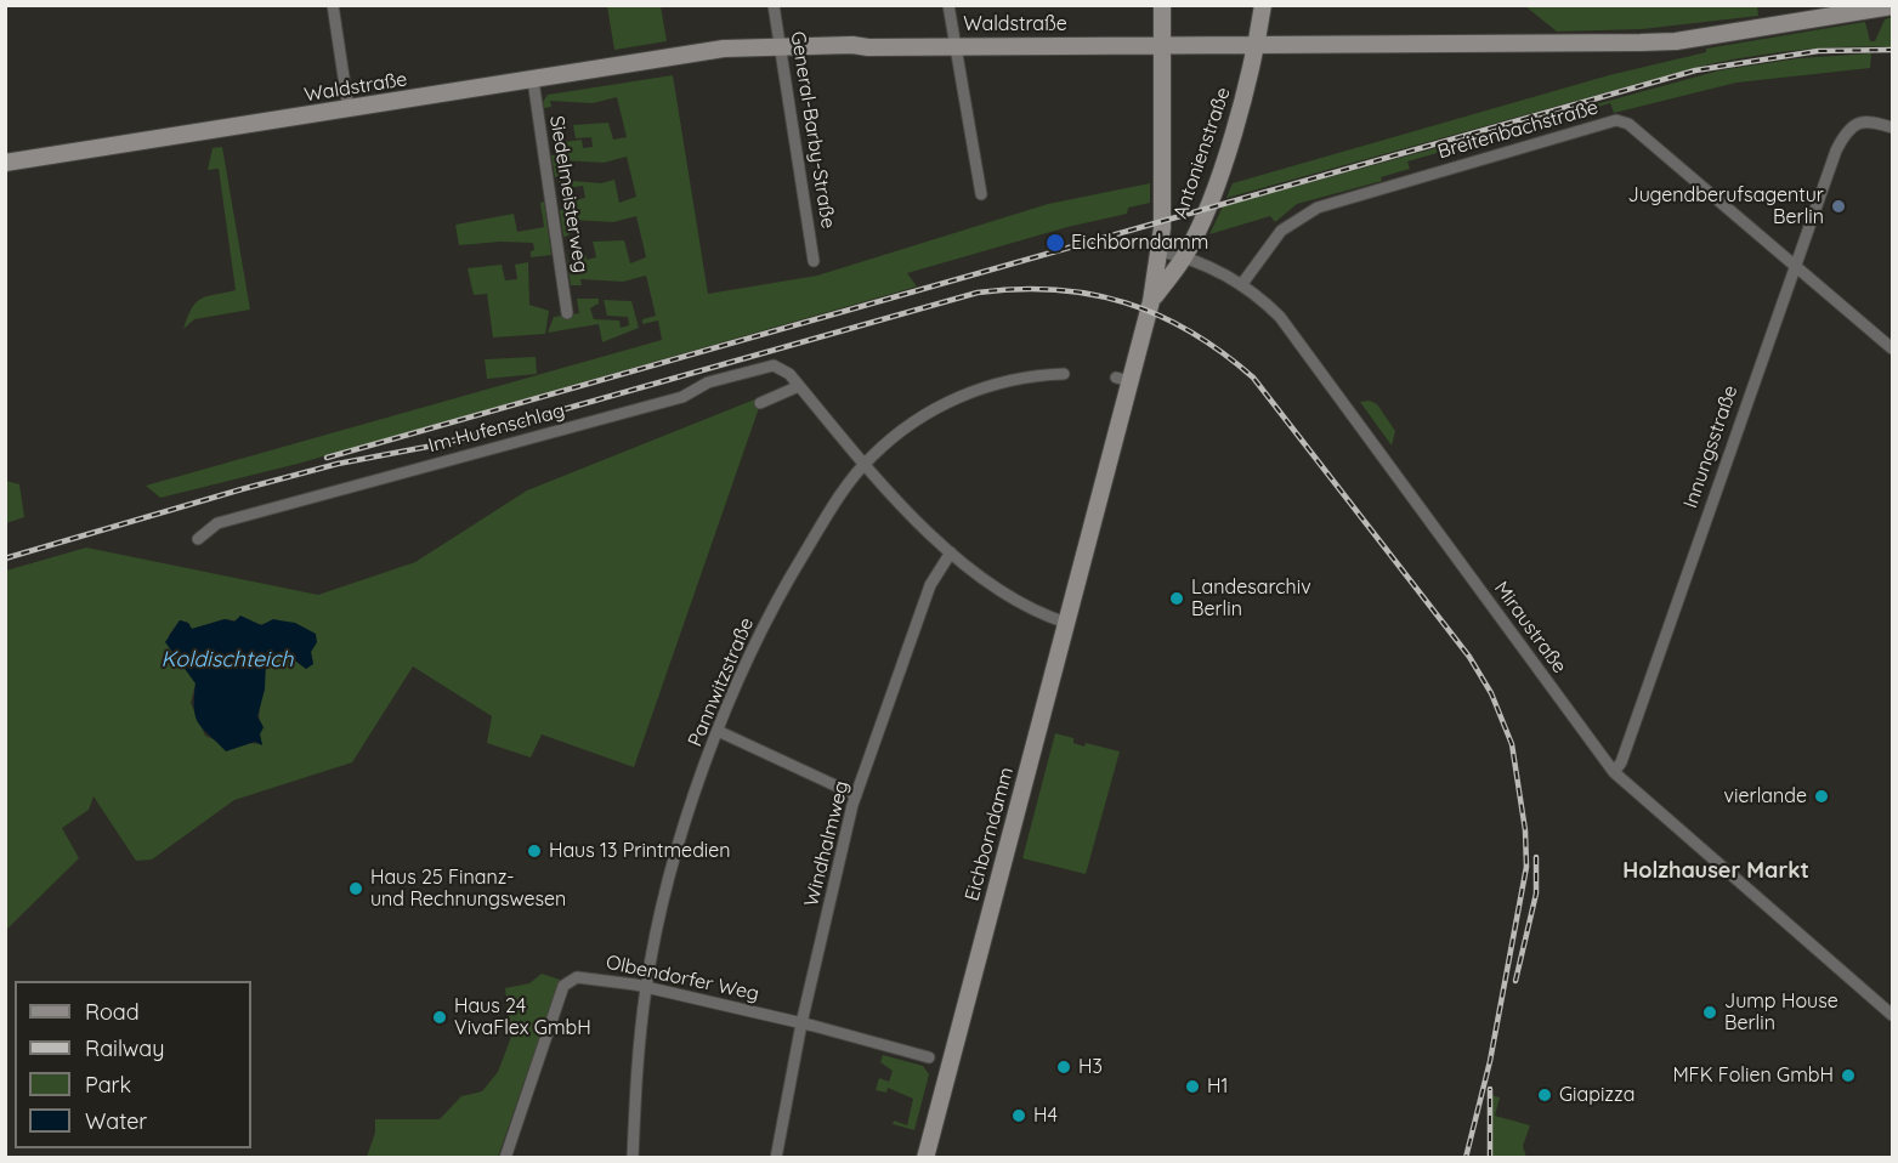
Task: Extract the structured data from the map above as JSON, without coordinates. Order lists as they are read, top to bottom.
{
  "streets": {
    "main road": ["Waldstraße", "Antonienstraße", "Eichborndamm"],
    "street": [
      "General-Barby-Straße",
      "Breitenbachstraße",
      "Siedelmeisterweg",
      "Im Hufenschlag",
      "Innungsstraße",
      "Miraustraße",
      "Pannwitzstraße",
      "Windhalmweg",
      "Olbendorfer Weg"
    ]
  },
  "crossings": [
    ["Waldstraße", "General-Barby-Straße"],
    ["Waldstraße", "Antonienstraße"],
    ["Waldstraße", "Siedelmeisterweg"],
    ["Waldstraße", "Eichborndamm"],
    ["Breitenbachstraße", "Innungsstraße"],
    ["Breitenbachstraße", "Miraustraße"],
    ["Antonienstraße", "Miraustraße"],
    ["Antonienstraße", "Eichborndamm"],
    ["Im Hufenschlag", "Pannwitzstraße"],
    ["Im Hufenschlag", "Eichborndamm"],
    ["Im Hufenschlag", "Windhalmweg"],
    ["Innungsstraße", "Miraustraße"],
    ["Miraustraße", "Eichborndamm"],
    ["Pannwitzstraße", "Olbendorfer Weg"],
    ["Windhalmweg", "Olbendorfer Weg"]
  ],
  "districts": ["Holzhauser Markt"],
  "water": ["Koldischteich"],
  "places": [
    "Jugendberufsagentur Berlin",
    "Eichborndamm",
    "Landesarchiv Berlin",
    "vierlande",
    "Haus 13 Printmedien",
    "Haus 25 Finanz- und Rechnungswesen",
    "Jump House Berlin",
    "Haus 24 VivaFlex GmbH",
    "H3",
    "MFK Folien GmbH",
    "H1",
    "Giapizza",
    "H4"
  ],
  "legend": [
    "Road",
    "Railway",
    "Park",
    "Water"
  ]
}
